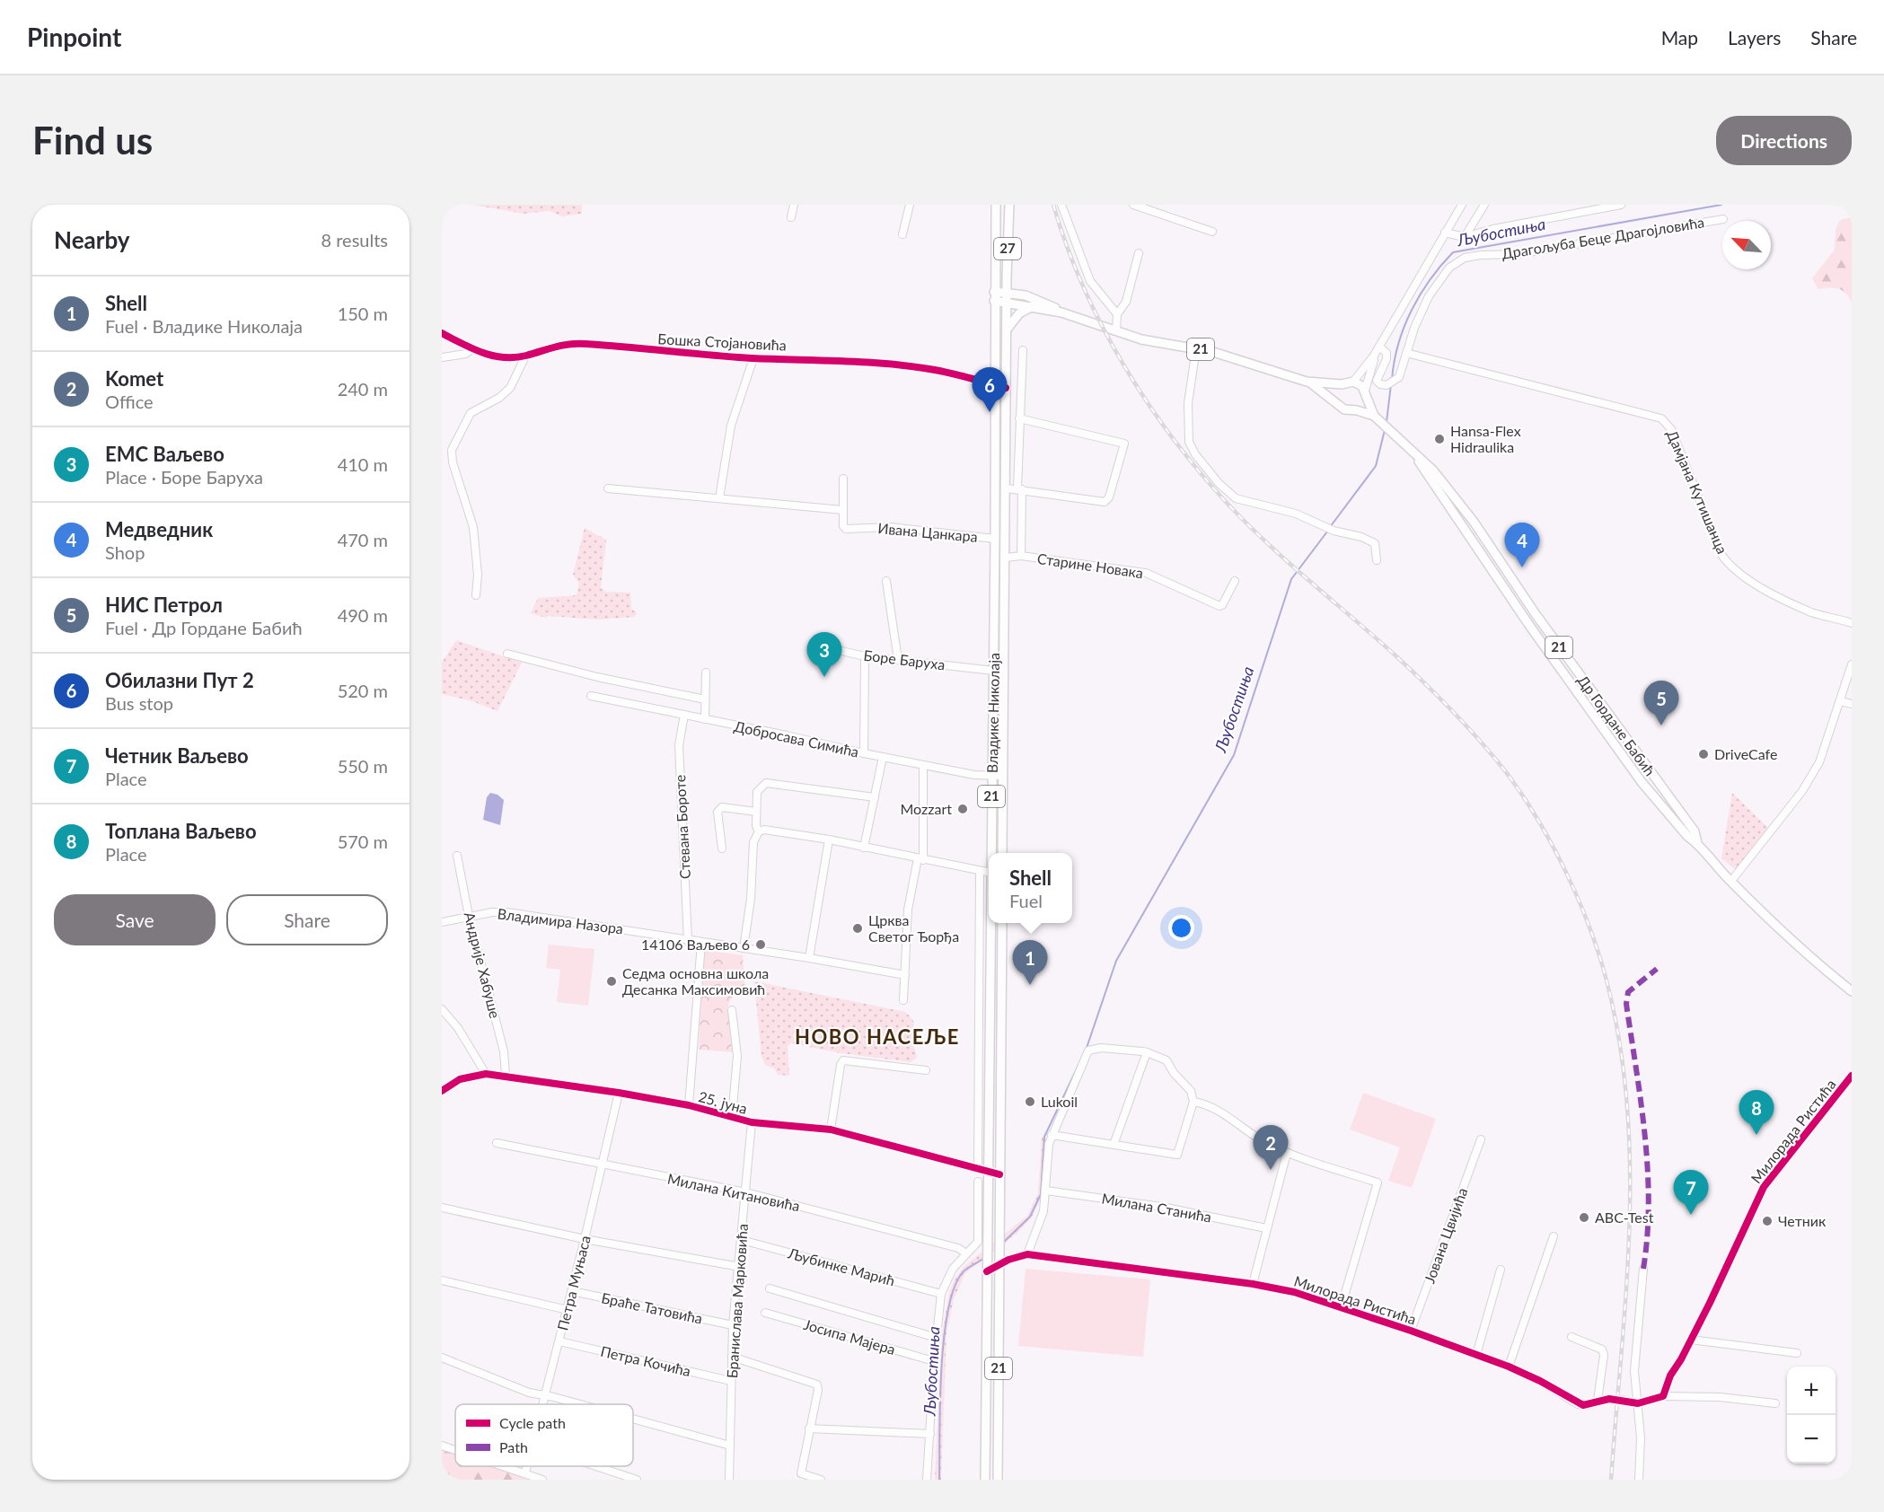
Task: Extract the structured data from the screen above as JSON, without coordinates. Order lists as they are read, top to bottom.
{
  "streets": {
    "main road": [
      "27",
      "21",
      "Владике Николаја",
      "Др Гордане Бабић"
    ],
    "street": [
      "Драгољуба Беце Драгојловића",
      "Бошка Стојановића",
      "Дамјана Кутишанца",
      "Ивана Цанкара",
      "Старине Новака",
      "Боре Баруха",
      "Добросава Симића",
      "Стевана Бороте",
      "Владимира Назора",
      "Андрије Хабуше",
      "25. јуна",
      "Милорада Ристића",
      "Милана Китановића",
      "Милана Станића",
      "Јована Цвијића",
      "Љубинке Марић",
      "Петра Муњаса",
      "Бранислава Марковића",
      "Браће Татовића",
      "Јосипа Мајера",
      "Петра Кочића"
    ]
  },
  "crossings": [
    ["Драгољуба Беце Драгојловића", "Дамјана Кутишанца"],
    ["Бошка Стојановића", "Старине Новака"],
    ["Бошка Стојановића", "Владике Николаја"],
    ["21", "Владике Николаја"],
    ["21", "Др Гордане Бабић"],
    ["21", "25. јуна"],
    ["21", "Милорада Ристића"],
    ["Ивана Цанкара", "Владике Николаја"],
    ["Старине Новака", "Владике Николаја"],
    ["Боре Баруха", "Владике Николаја"],
    ["Владике Николаја", "Добросава Симића"],
    ["Владике Николаја", "25. јуна"],
    ["Владике Николаја", "Милорада Ристића"],
    ["Добросава Симића", "Стевана Бороте"],
    ["Стевана Бороте", "Владимира Назора"],
    ["Владимира Назора", "Андрије Хабуше"],
    ["Андрије Хабуше", "25. јуна"],
    ["25. јуна", "Петра Муњаса"],
    ["25. јуна", "Бранислава Марковића"],
    ["Милорада Ристића", "Јована Цвијића"],
    ["Милана Китановића", "Петра Муњаса"],
    ["Милана Китановића", "Бранислава Марковића"],
    ["Љубинке Марић", "Бранислава Марковића"],
    ["Петра Муњаса", "Браће Татовића"],
    ["Петра Муњаса", "Петра Кочића"],
    ["Бранислава Марковића", "Браће Татовића"],
    ["Бранислава Марковића", "Петра Кочића"]
  ],
  "districts": ["НОВО НАСЕЉЕ"],
  "water": ["Љубостиња"],
  "places": [
    "Hansa-Flex Hidraulika",
    "DriveCafe",
    "Mozzart",
    "Црква Светог Ђорђа",
    "14106 Ваљево 6",
    "Седма основна школа Десанка Максимовић",
    "Lukoil",
    "ABC-Test",
    "Четник"
  ],
  "legend": ["Cycle path", "Path"],
  "north": "top left",
  "page": {
    "header": "Pinpoint",
    "nav": ["Map", "Layers", "Share"],
    "buttons": [
      "Directions",
      ["Save", "Share"]
    ],
    "title": "Find us",
    "heading": ["Nearby", "8 results"],
    "list": [
      {
        "mark": "1",
        "name": "Shell",
        "note": "Fuel · Владике Николаја",
        "value": "150 m"
      },
      {
        "mark": "2",
        "name": "Komet",
        "note": "Office",
        "value": "240 m"
      },
      {
        "mark": "3",
        "name": "ЕМС Ваљево",
        "note": "Place · Боре Баруха",
        "value": "410 m"
      },
      {
        "mark": "4",
        "name": "Медведник",
        "note": "Shop",
        "value": "470 m"
      },
      {
        "mark": "5",
        "name": "НИС Петрол",
        "note": "Fuel · Др Гордане Бабић",
        "value": "490 m"
      },
      {
        "mark": "6",
        "name": "Обилазни Пут 2",
        "note": "Bus stop",
        "value": "520 m"
      },
      {
        "mark": "7",
        "name": "Четник Ваљево",
        "note": "Place",
        "value": "550 m"
      },
      {
        "mark": "8",
        "name": "Топлана Ваљево",
        "note": "Place",
        "value": "570 m"
      }
    ],
    "pins": [
      "6",
      "4",
      "3",
      "5",
      "1",
      "8",
      "2",
      "7"
    ],
    "popup": ["Shell", "Fuel"],
    "map_buttons": ["+", "−"]
  }
}
